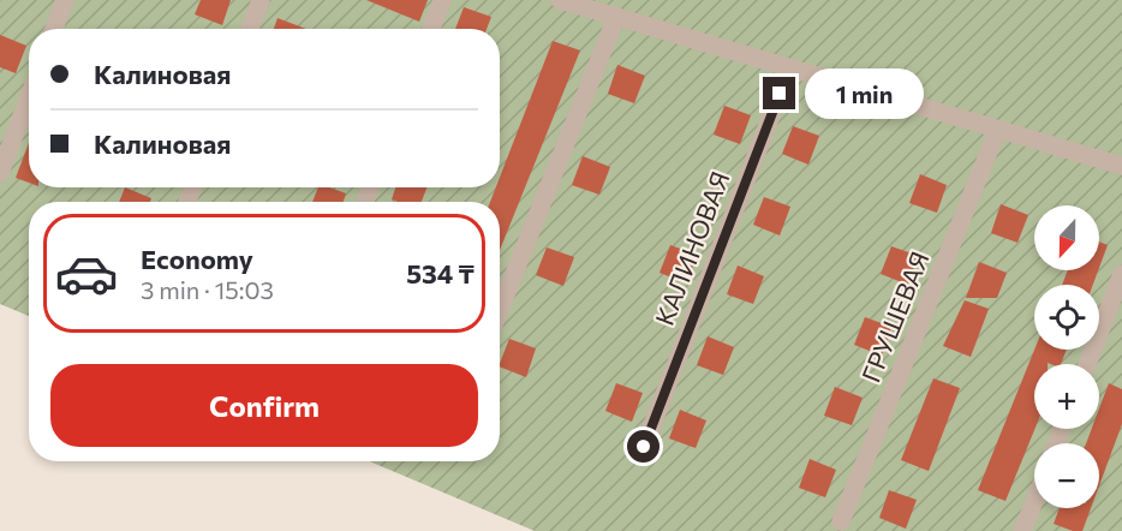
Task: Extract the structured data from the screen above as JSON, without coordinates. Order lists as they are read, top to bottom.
{
  "streets": {
    "street": ["КАЛИНОВАЯ", "ГРУШЕВАЯ"]
  },
  "north": "bottom",
  "page": {
    "banner": ["Калиновая", "Калиновая"],
    "bubble": "1 min",
    "map_buttons": ["+", "−"],
    "list": [
      {
        "name": "Economy",
        "note": "3 min · 15:03",
        "value": "534 ₸"
      }
    ],
    "buttons": "Confirm"
  }
}
